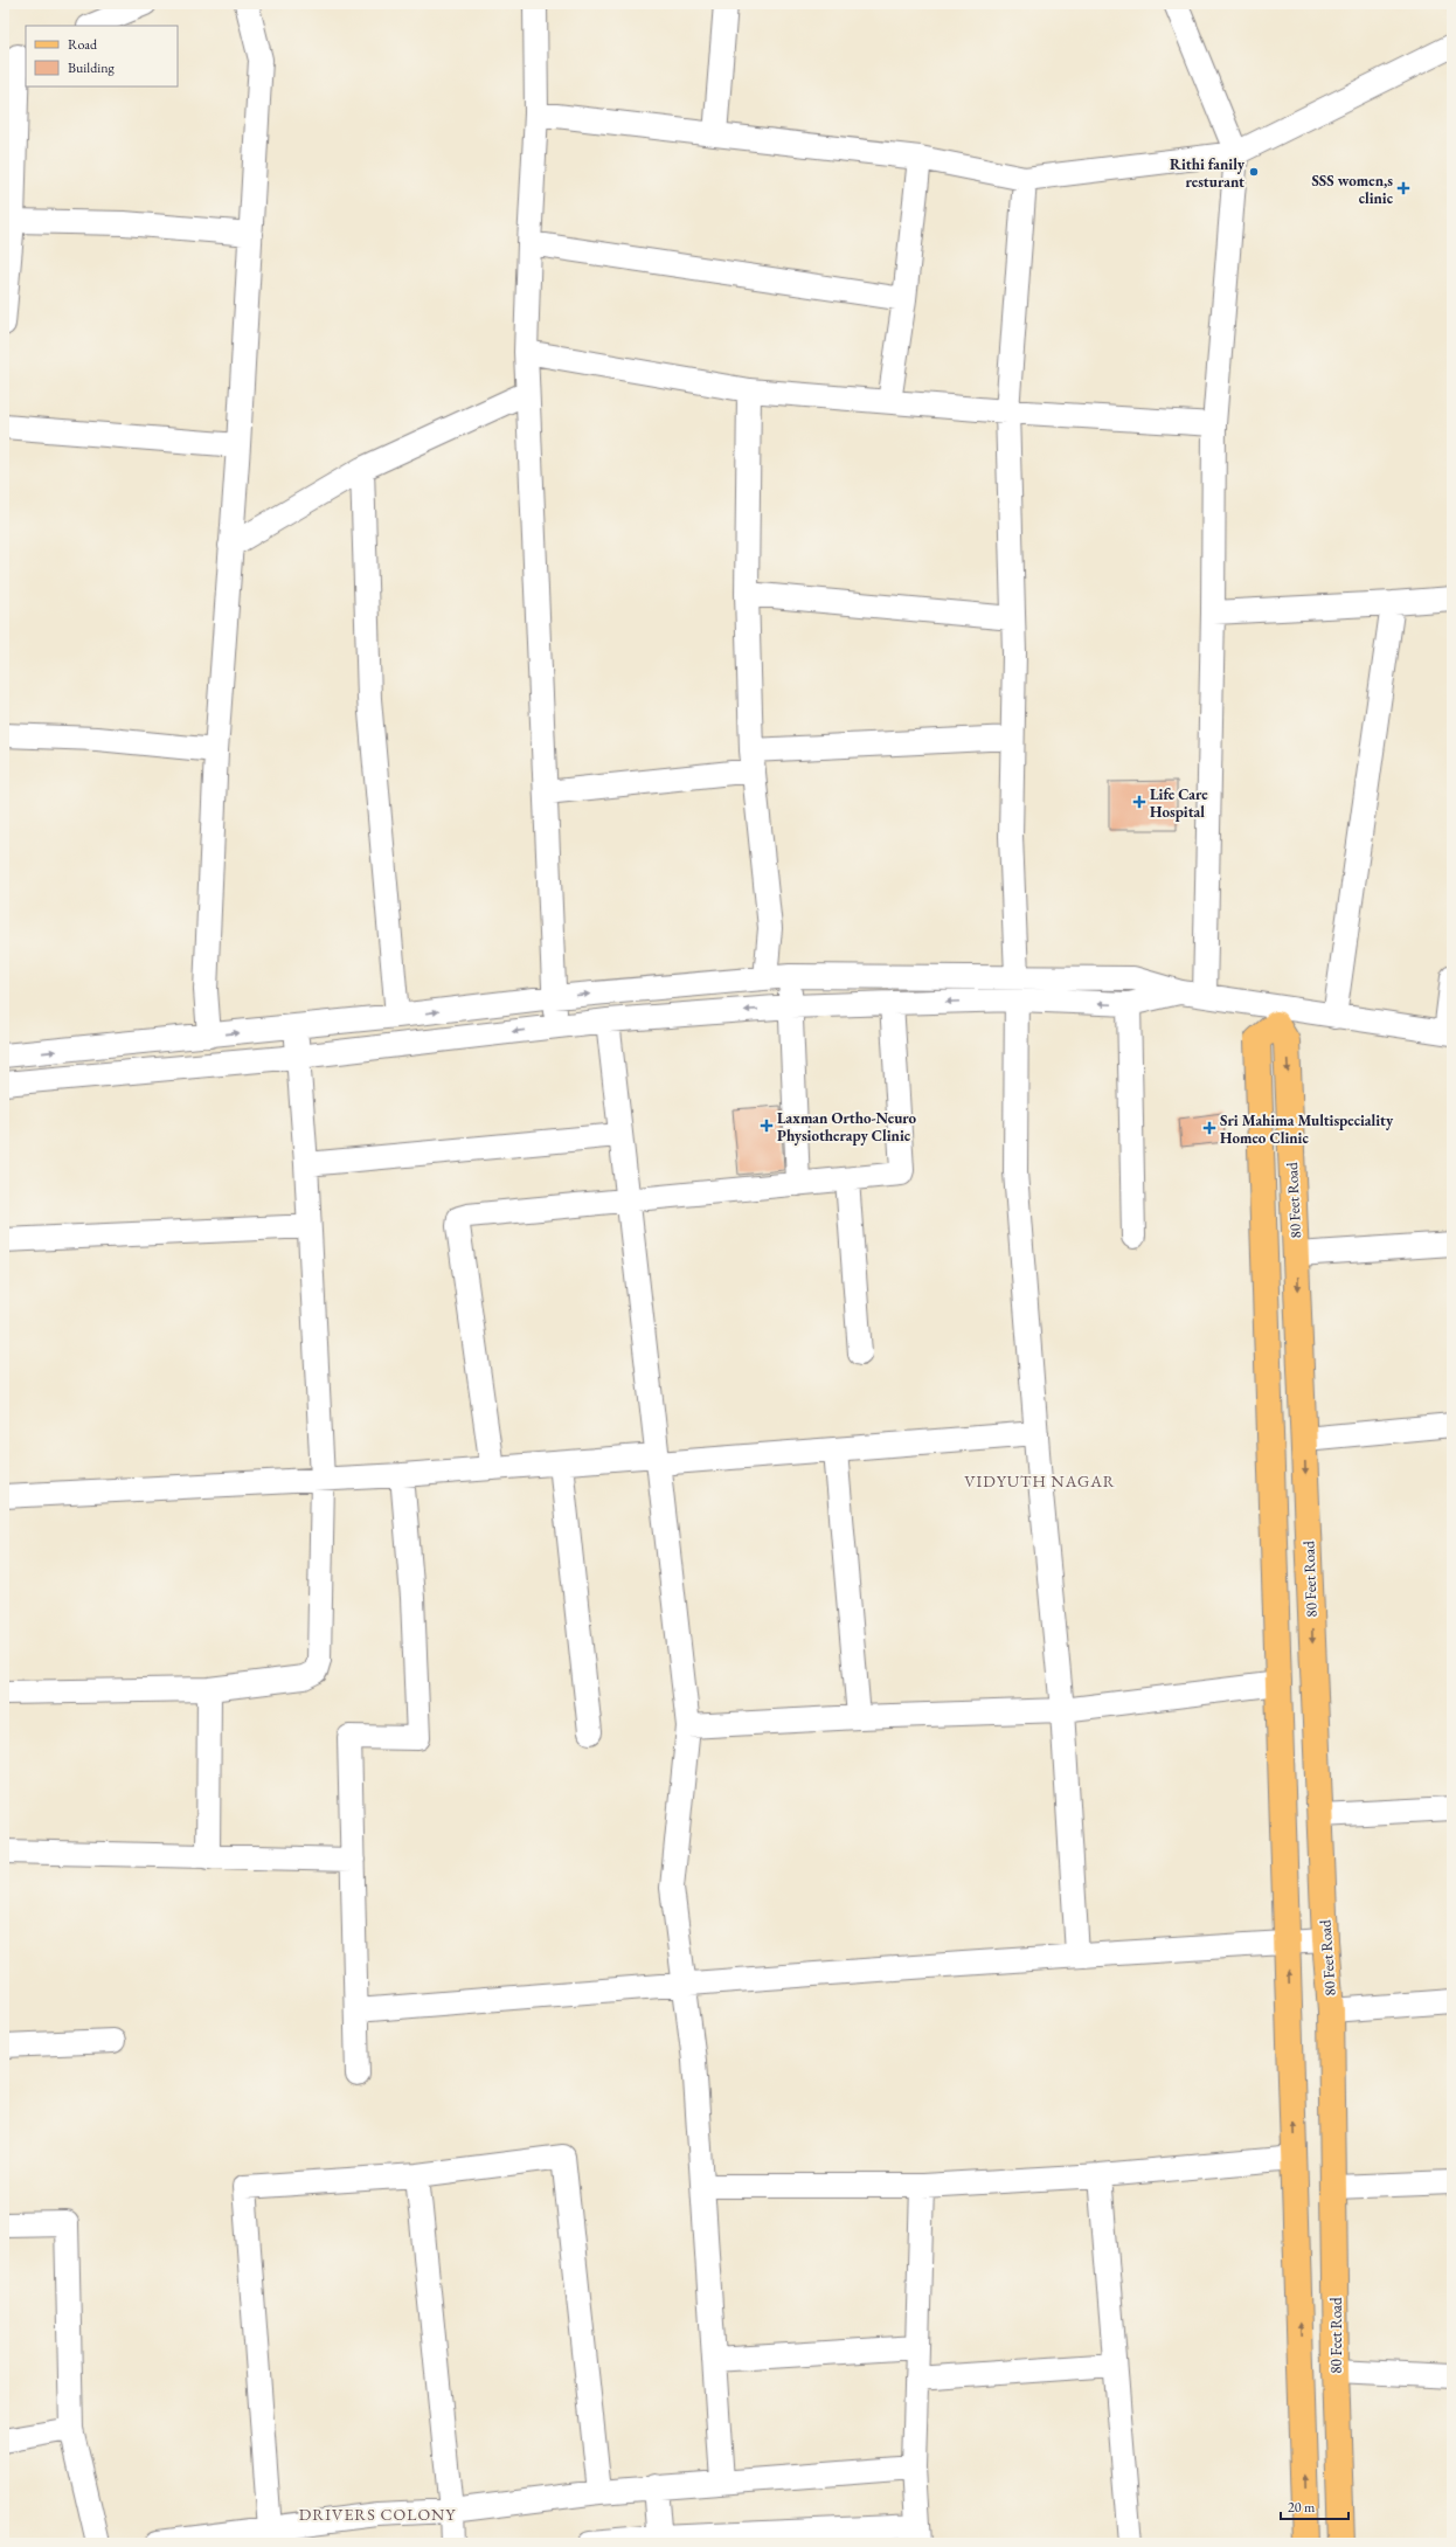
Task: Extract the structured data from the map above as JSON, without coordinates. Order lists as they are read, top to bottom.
{
  "streets": {
    "main road": ["80 Feet Road"]
  },
  "districts": ["VIDYUTH NAGAR", "DRIVERS COLONY"],
  "places": {
    "other": ["Rithi fanily resturant"],
    "health": [
      "SSS women,s clinic",
      "Life Care Hospital",
      "Laxman Ortho-Neuro Physiotherapy Clinic",
      "Sri Mahima Multispeciality Homeo Clinic"
    ]
  },
  "legend": ["Road", "Building"],
  "scale_bar": "20 m"
}
